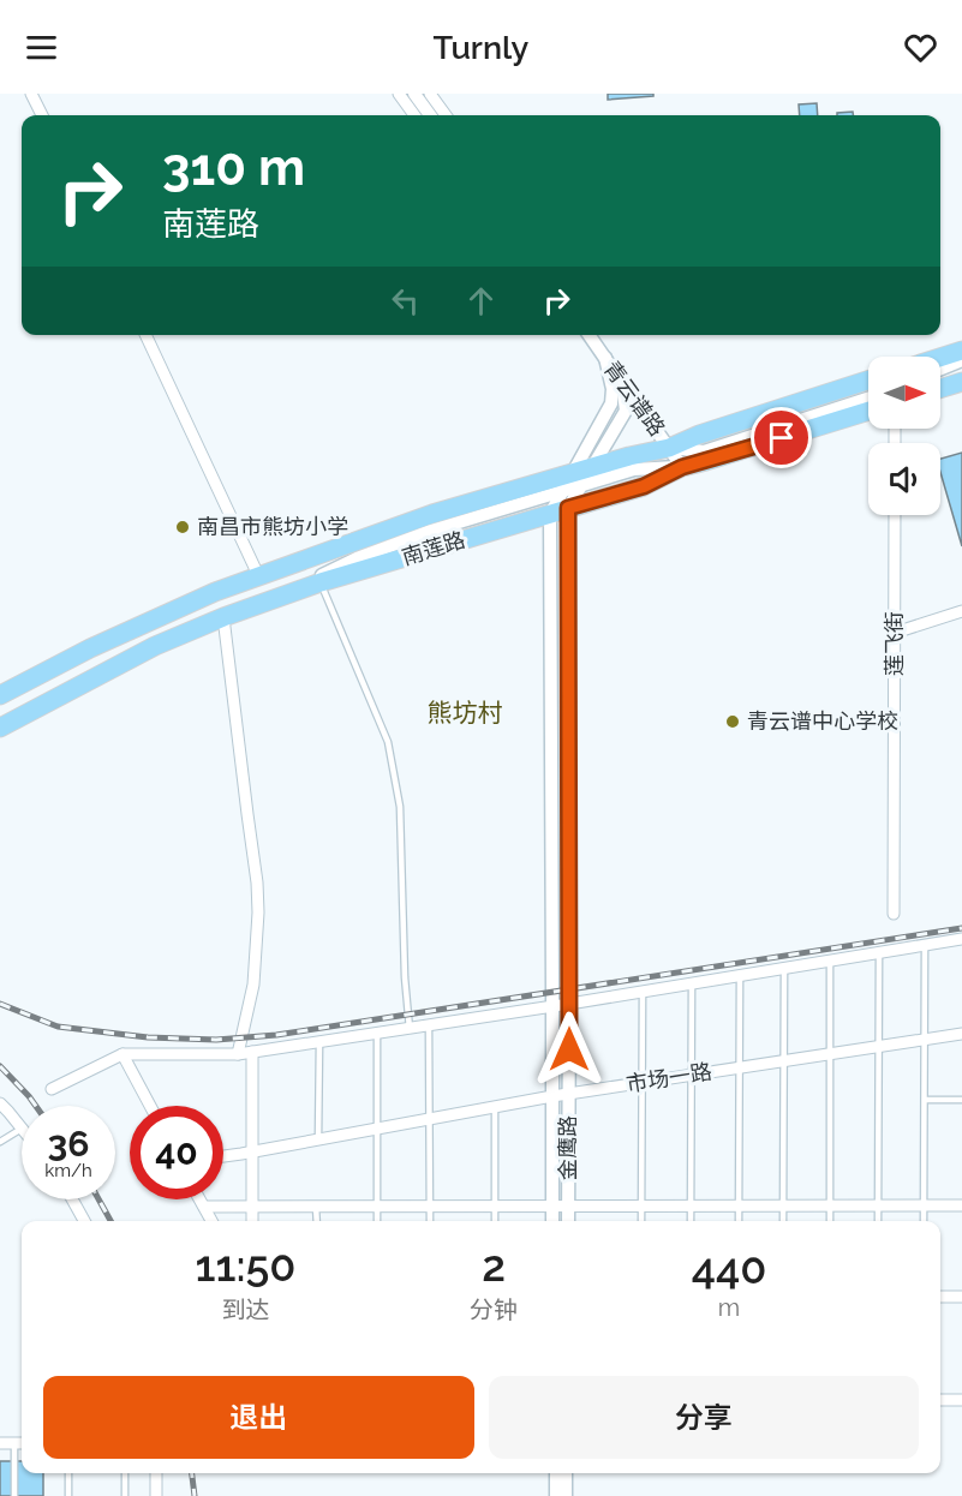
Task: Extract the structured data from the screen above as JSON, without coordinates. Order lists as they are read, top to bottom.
{
  "streets": {
    "highway": ["南莲路"],
    "street": [
      "青云谱路",
      "莲飞街",
      "市场一路",
      "金鹰路"
    ]
  },
  "crossings": [
    ["青云谱路", "南莲路"],
    ["南莲路", "金鹰路"],
    ["市场一路", "金鹰路"]
  ],
  "districts": ["熊坊村"],
  "places": ["南昌市熊坊小学", "青云谱中心学校"],
  "north": "right",
  "page": {
    "header": "Turnly",
    "turn": ["310 m", "南莲路"],
    "speed": "36 km/h",
    "limit": "40",
    "eta": [
      "11:50",
      "到达",
      "2",
      "分钟",
      "440",
      "m"
    ],
    "buttons": ["退出", "分享"]
  }
}
